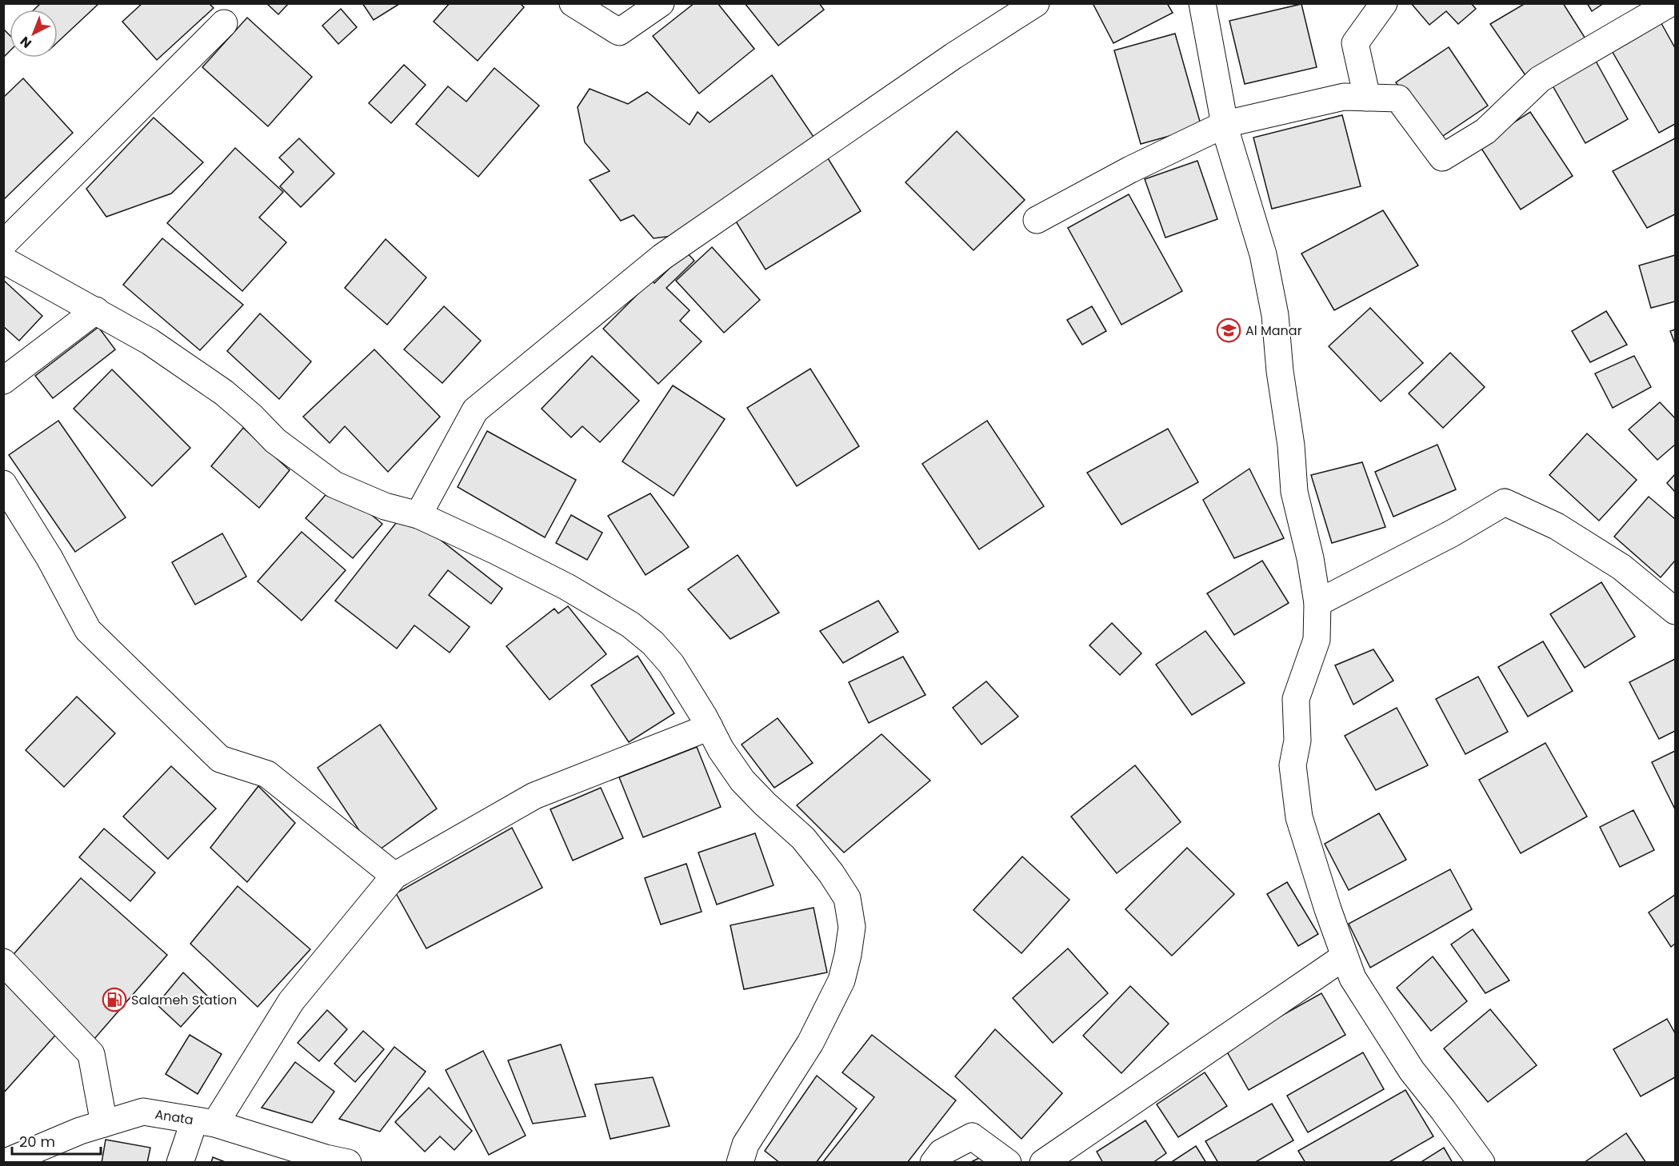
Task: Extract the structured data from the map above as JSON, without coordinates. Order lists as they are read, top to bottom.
{
  "streets": {
    "street": ["Anata"]
  },
  "places": {
    "school or university": ["Al Manar"],
    "fuel station": ["Salameh Station"]
  },
  "scale_bar": "20 m",
  "north": "bottom left"
}
